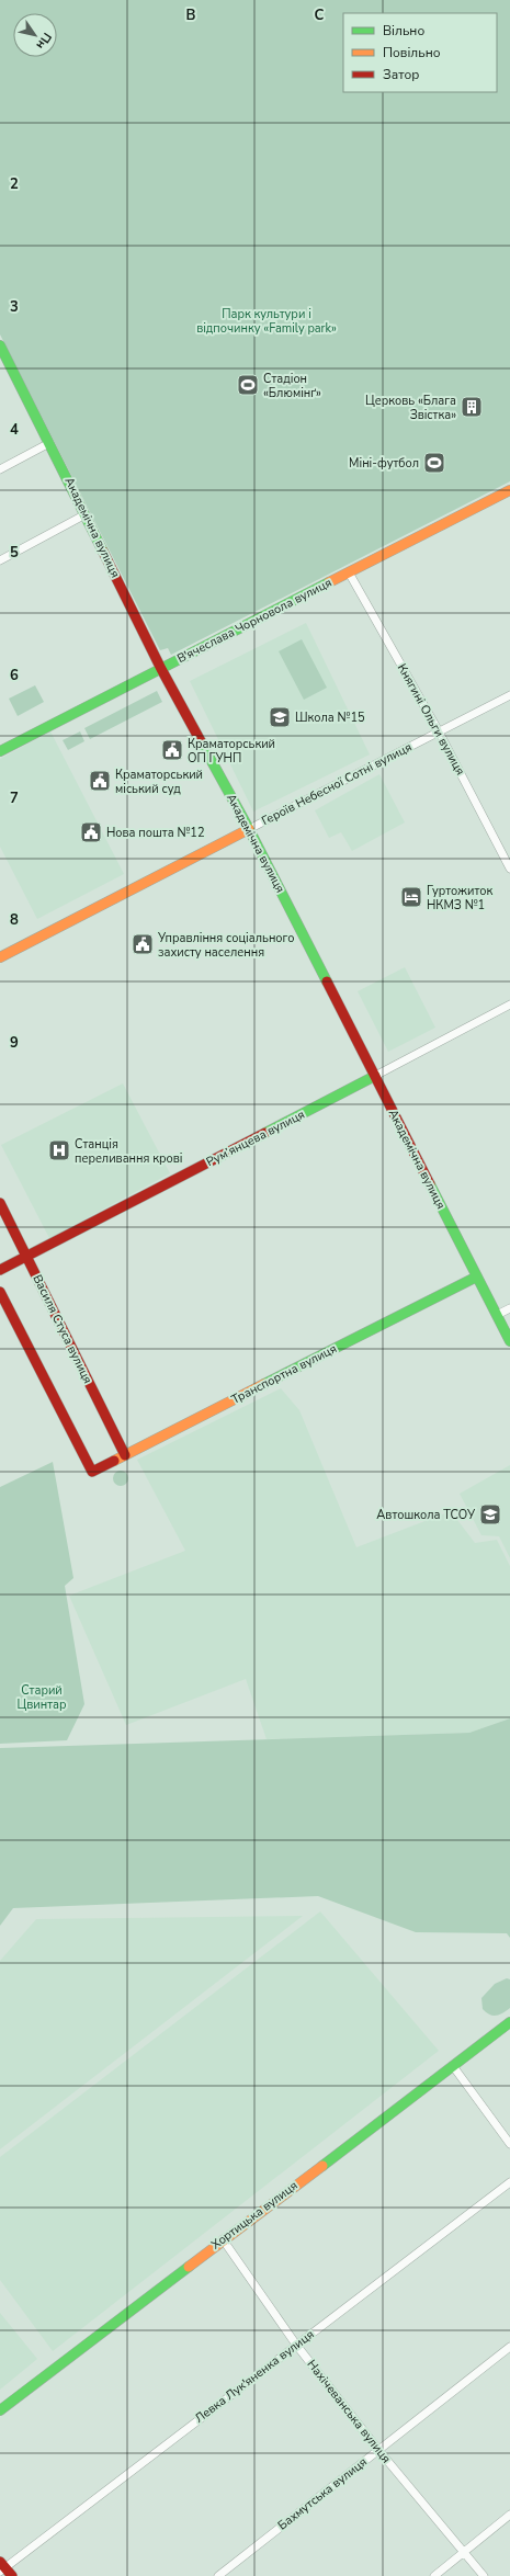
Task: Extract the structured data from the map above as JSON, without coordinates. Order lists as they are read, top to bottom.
{
  "streets": {
    "street": [
      "Академічна вулиця",
      "В'ячеслава Чорновола вулиця",
      "Княгині Ольги вулиця",
      "Героїв Небесної Сотні вулиця",
      "Рум’янцева вулиця",
      "Василя Стуса вулиця",
      "Транспортна вулиця",
      "Хортицька вулиця",
      "Левка Лук'яненка вулиця",
      "Нахічеванська вулиця",
      "Бахмутська вулиця"
    ]
  },
  "crossings": [
    ["Академічна вулиця", "В'ячеслава Чорновола вулиця"],
    ["Академічна вулиця", "Героїв Небесної Сотні вулиця"],
    ["Академічна вулиця", "Рум’янцева вулиця"],
    ["Академічна вулиця", "Транспортна вулиця"],
    ["В'ячеслава Чорновола вулиця", "Княгині Ольги вулиця"],
    ["Княгині Ольги вулиця", "Героїв Небесної Сотні вулиця"],
    ["Рум’янцева вулиця", "Василя Стуса вулиця"],
    ["Василя Стуса вулиця", "Транспортна вулиця"],
    ["Хортицька вулиця", "Нахічеванська вулиця"],
    ["Левка Лук'яненка вулиця", "Нахічеванська вулиця"],
    ["Нахічеванська вулиця", "Бахмутська вулиця"]
  ],
  "parks": ["Парк культури і відпочинку «Family park»", "Старий Цвинтар"],
  "places": {
    "sports": ["Стадіон «Блюмінґ»", "Міні-футбол"],
    "building": ["Церковь «Блага Звістка»"],
    "school or university": ["Школа №15", "Автошкола ТСОУ"],
    "public building": [
      "Краматорський ОП ГУНП",
      "Краматорський міський суд",
      "Нова пошта №12",
      "Управління соціального захисту населення"
    ],
    "hotel": ["Гуртожиток НКМЗ №1"],
    "hospital": ["Станція переливання крові"]
  },
  "legend": ["Вільно", "Повільно", "Затор"],
  "north": "bottom right",
  "grid": {
    "columns": ["B", "C"],
    "rows": [
      "2",
      "3",
      "4",
      "5",
      "6",
      "7",
      "8",
      "9"
    ]
  }
}
